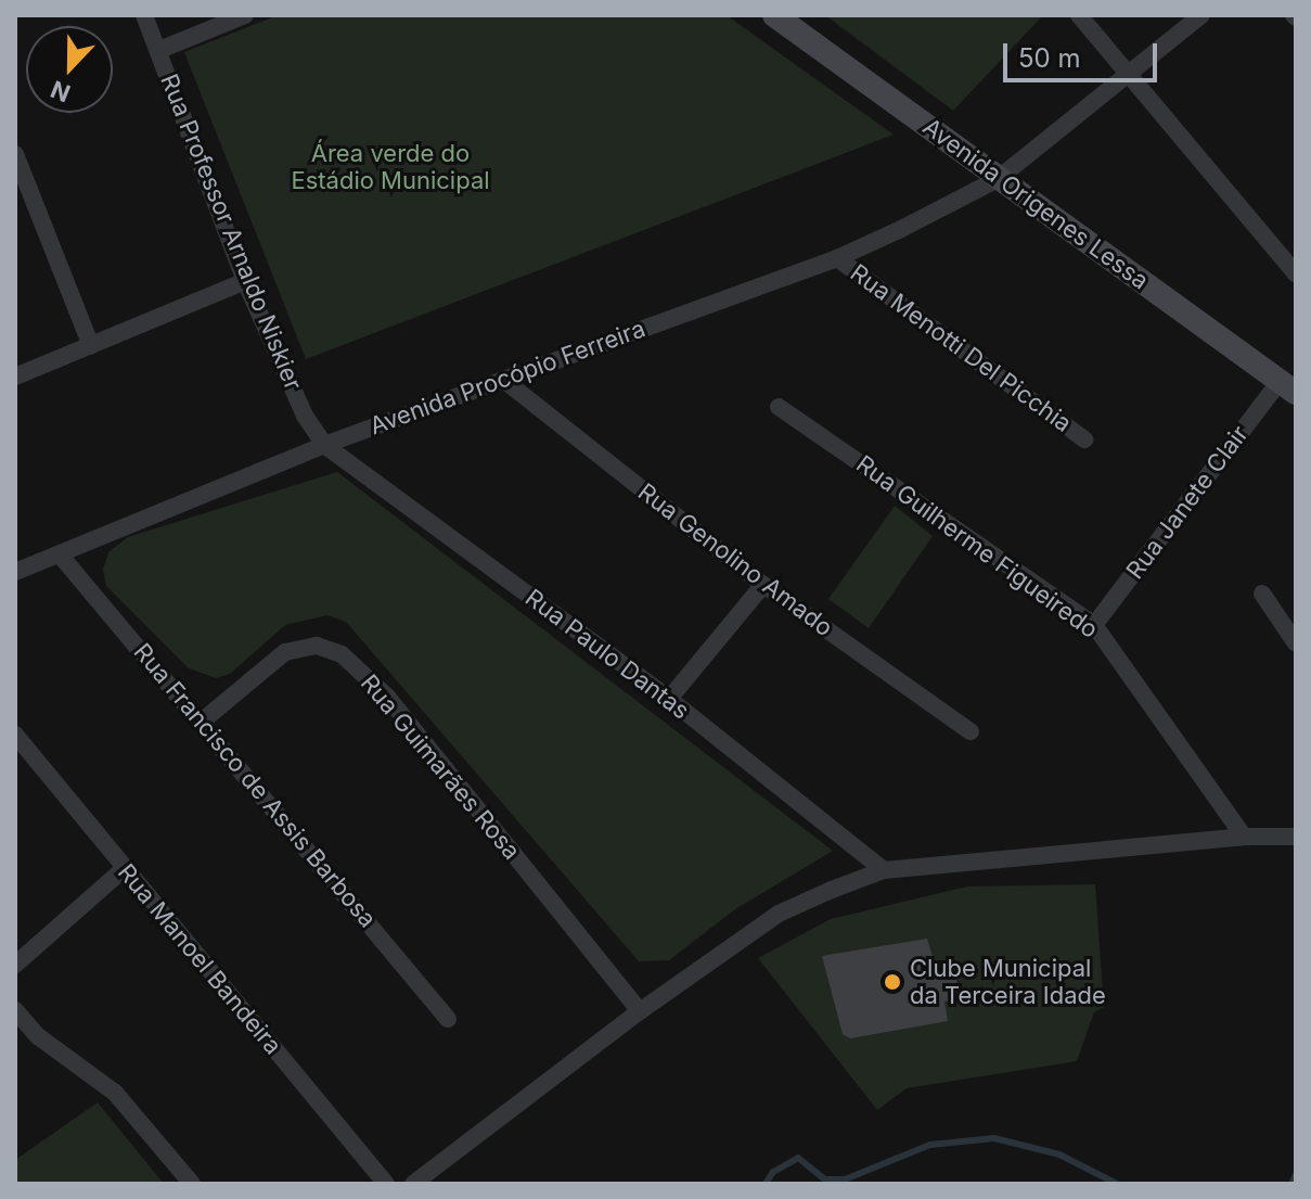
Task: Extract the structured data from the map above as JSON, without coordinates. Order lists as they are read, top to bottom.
{
  "streets": {
    "street": [
      "Avenida Origenes Lessa",
      "Rua Professor Arnaldo Niskier",
      "Rua Menotti Del Picchia",
      "Avenida Procópio Ferreira",
      "Rua Janete Clair",
      "Rua Guilherme Figueiredo",
      "Rua Genolino Amado",
      "Rua Paulo Dantas",
      "Rua Guimarães Rosa",
      "Rua Francisco de Assis Barbosa",
      "Rua Manoel Bandeira"
    ]
  },
  "crossings": [
    ["Avenida Origenes Lessa", "Avenida Procópio Ferreira"],
    ["Avenida Origenes Lessa", "Rua Janete Clair"],
    ["Rua Professor Arnaldo Niskier", "Avenida Procópio Ferreira"],
    ["Rua Professor Arnaldo Niskier", "Rua Paulo Dantas"],
    ["Rua Menotti Del Picchia", "Avenida Procópio Ferreira"],
    ["Avenida Procópio Ferreira", "Rua Genolino Amado"],
    ["Avenida Procópio Ferreira", "Rua Paulo Dantas"],
    ["Avenida Procópio Ferreira", "Rua Francisco de Assis Barbosa"],
    ["Rua Janete Clair", "Rua Guilherme Figueiredo"],
    ["Rua Guimarães Rosa", "Rua Francisco de Assis Barbosa"]
  ],
  "parks": ["Área verde do Estádio Municipal"],
  "places": ["Clube Municipal da Terceira Idade"],
  "scale_bar": "50 m",
  "north": "bottom"
}
